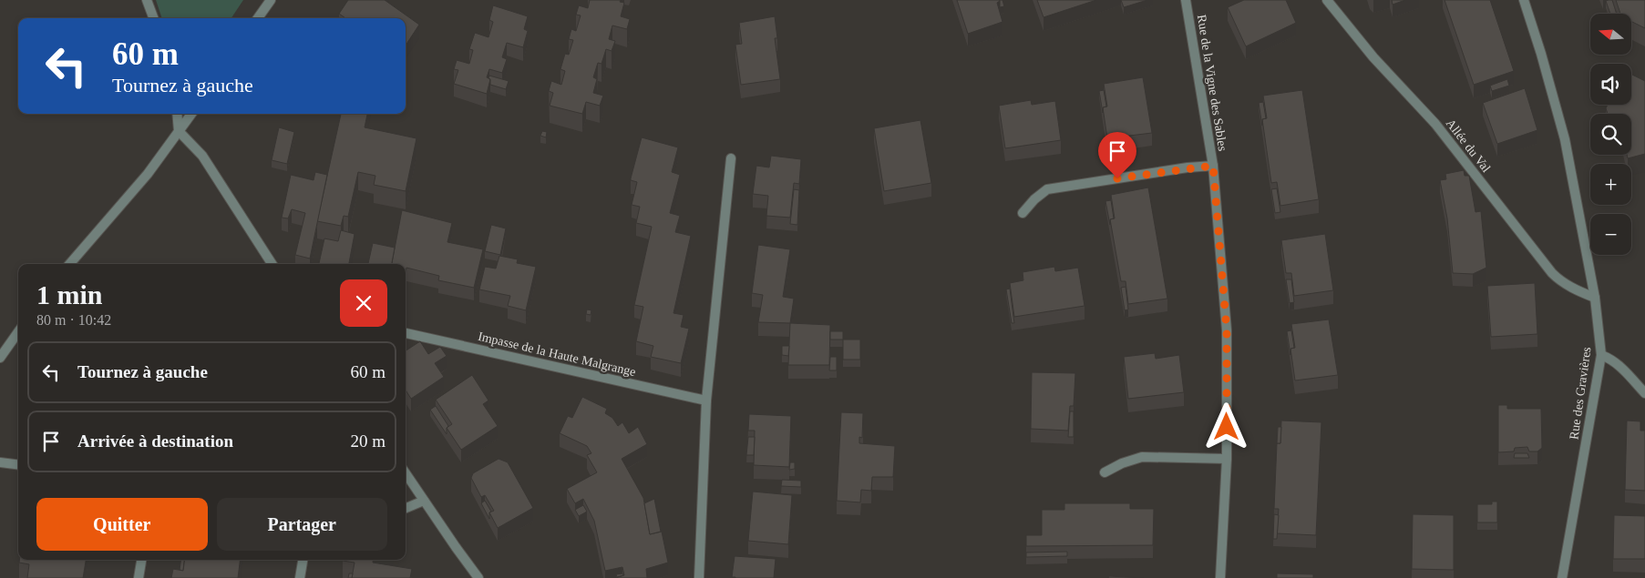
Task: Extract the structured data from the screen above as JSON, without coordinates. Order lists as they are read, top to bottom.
{
  "streets": {
    "street": [
      "Rue de la Vigne des Sables",
      "Allée du Val",
      "Impasse de la Haute Malgrange",
      "Rue des Gravières"
    ]
  },
  "crossings": [
    ["Allée du Val", "Rue des Gravières"]
  ],
  "north": "left",
  "page": {
    "map_buttons": ["+", "−"],
    "turn": ["60 m", "Tournez à gauche"],
    "heading": ["1 min", "80 m · 10:42"],
    "list": [
      {
        "name": "Tournez à gauche",
        "value": "60 m"
      },
      {
        "name": "Arrivée à destination",
        "value": "20 m"
      }
    ],
    "buttons": ["Quitter", "Partager"]
  }
}
